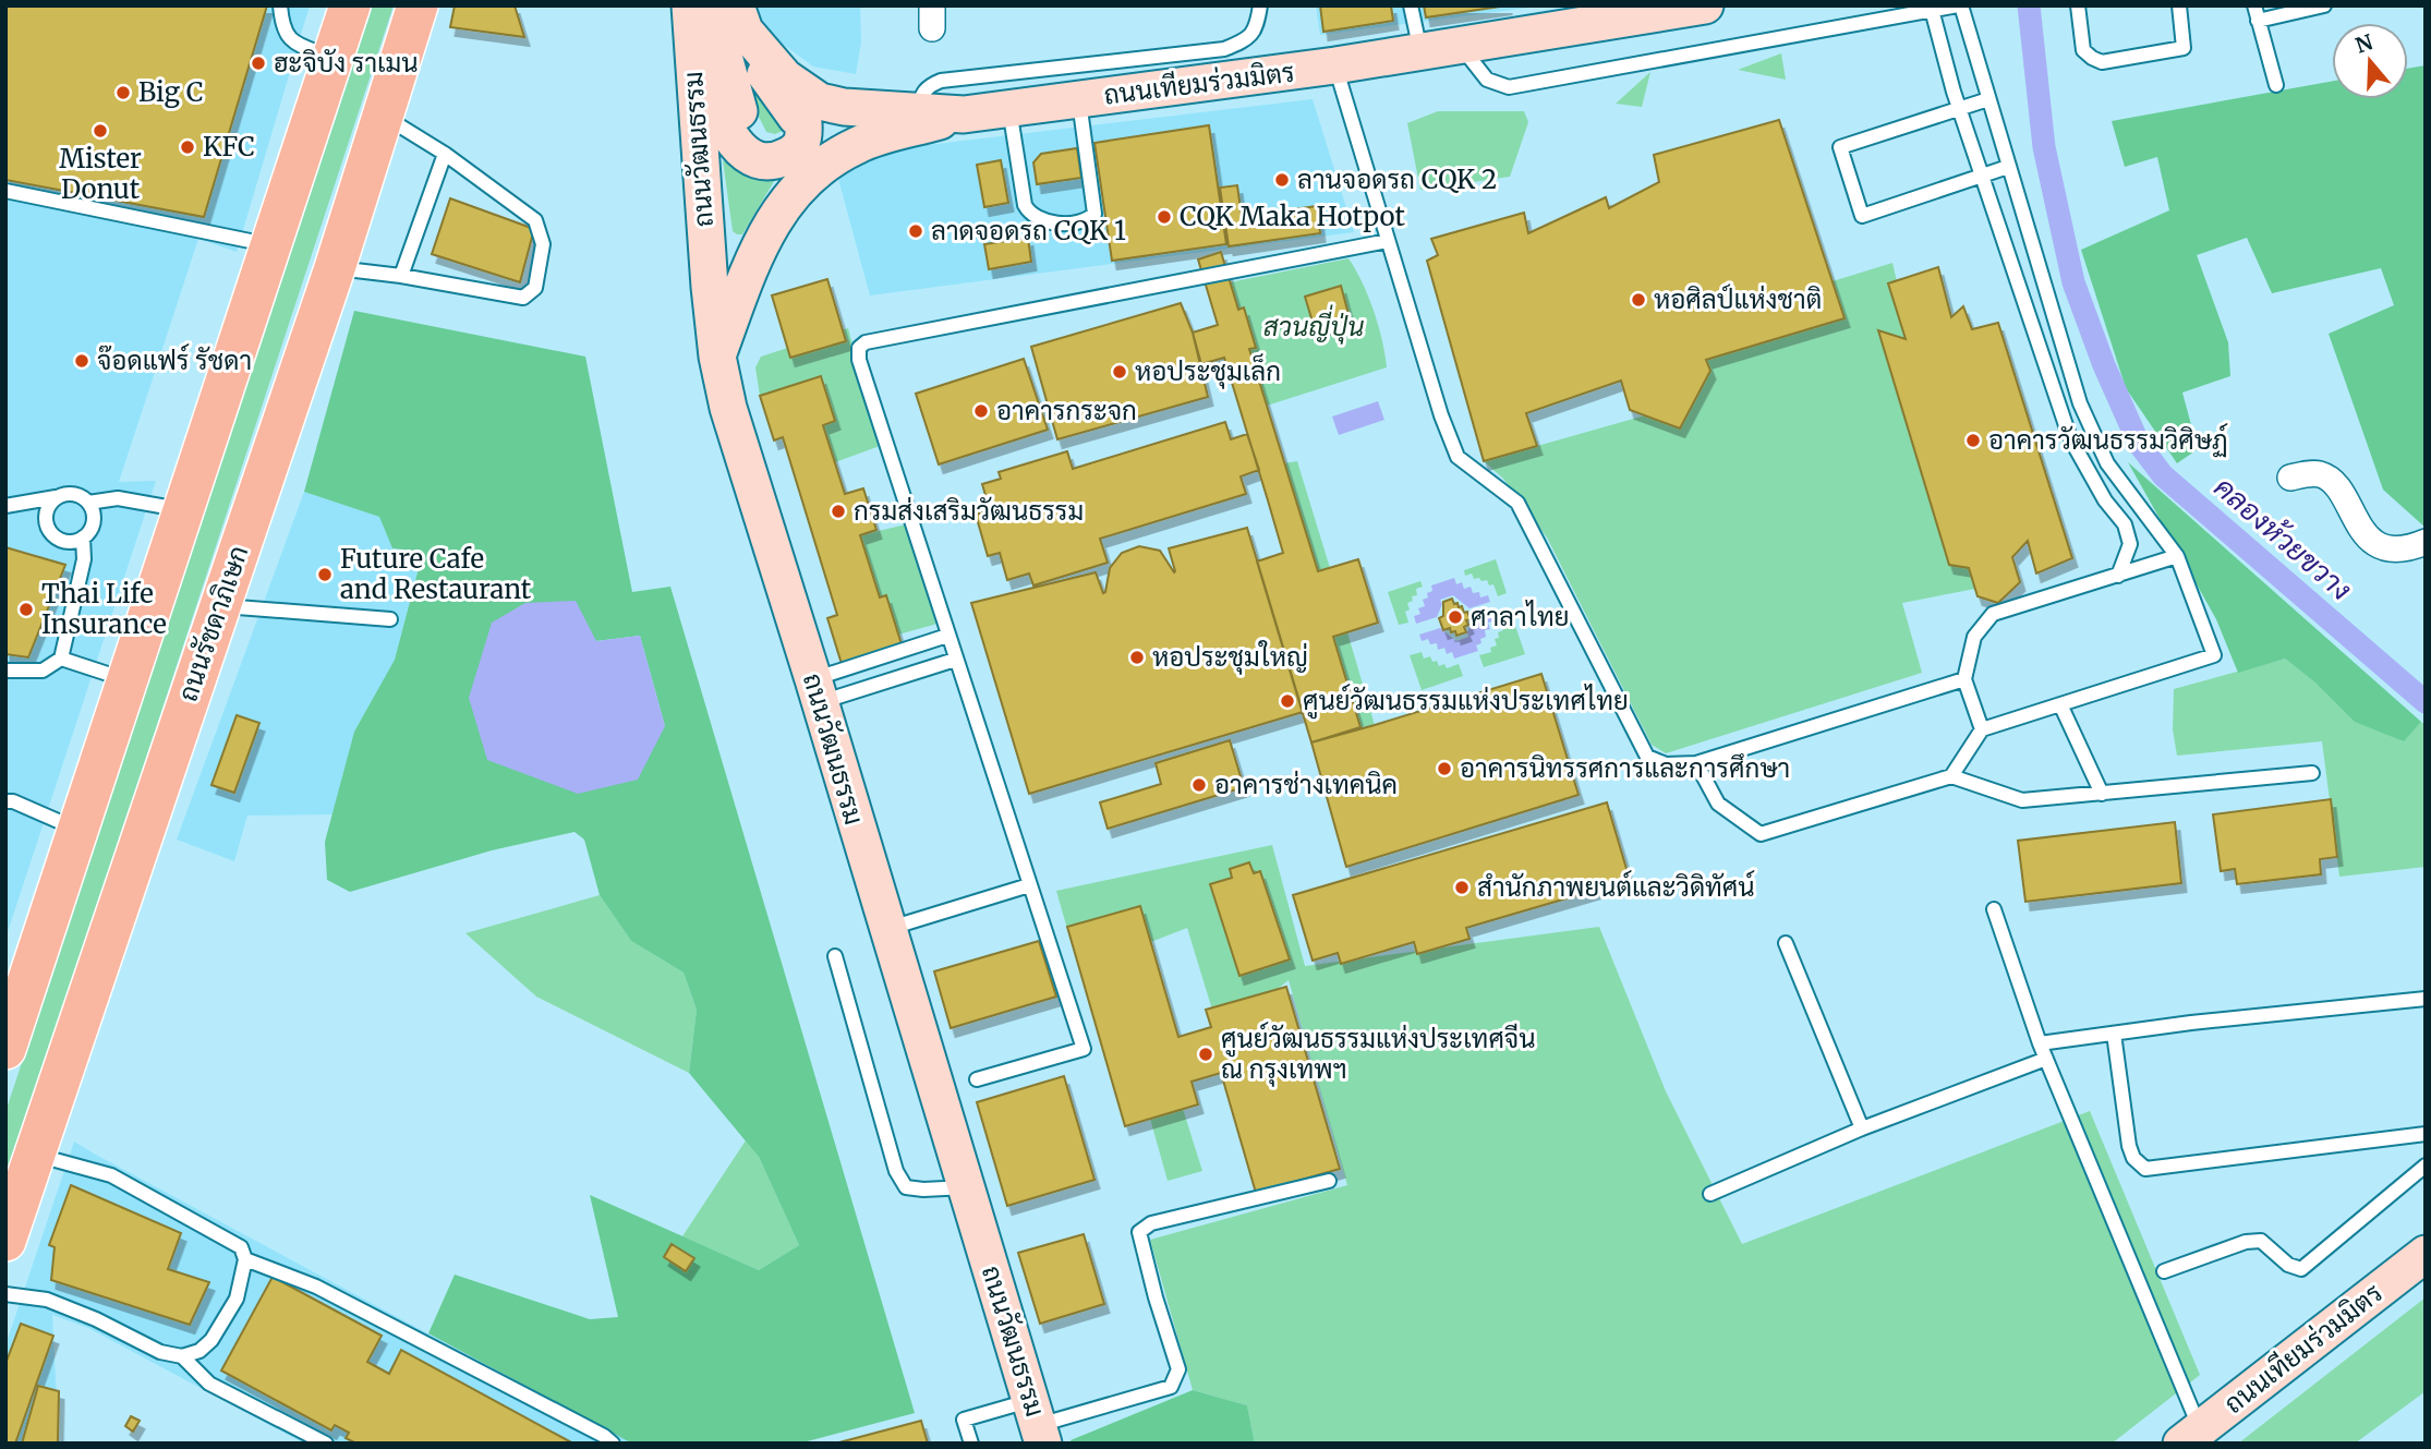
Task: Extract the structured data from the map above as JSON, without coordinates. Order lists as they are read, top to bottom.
{
  "streets": {
    "main road": ["ถนนรัชดาภิเษก"],
    "street": ["ถนนเทียมร่วมมิตร", "ถนนวัฒนธรรม"]
  },
  "water": ["คลองห้วยขวาง"],
  "parks": ["สวนญี่ปุ่น"],
  "places": [
    "ฮะจิบัง ราเมน",
    "Big C",
    "Mister Donut",
    "KFC",
    "ลานจอดรถ CQK 2",
    "CQK Maka Hotpot",
    "ลาดจอดรถ CQK 1",
    "หอศิลป์แห่งชาติ",
    "จ๊อดแฟร์ รัชดา",
    "หอประชุมเล็ก",
    "อาคารกระจก",
    "อาคารวัฒนธรรมวิศิษฏ์",
    "กรมส่งเสริมวัฒนธรรม",
    "Future Cafe and Restaurant",
    "Thai Life Insurance",
    "ศาลาไทย",
    "หอประชุมใหญ่",
    "ศูนย์วัฒนธรรมแห่งประเทศไทย",
    "อาคารนิทรรศการและการศึกษา",
    "อาคารช่างเทคนิค",
    "สำนักภาพยนต์และวิดิทัศน์",
    "ศูนย์วัฒนธรรมแห่งประเทศจีน ณ กรุงเทพฯ"
  ],
  "north": "top"
}
